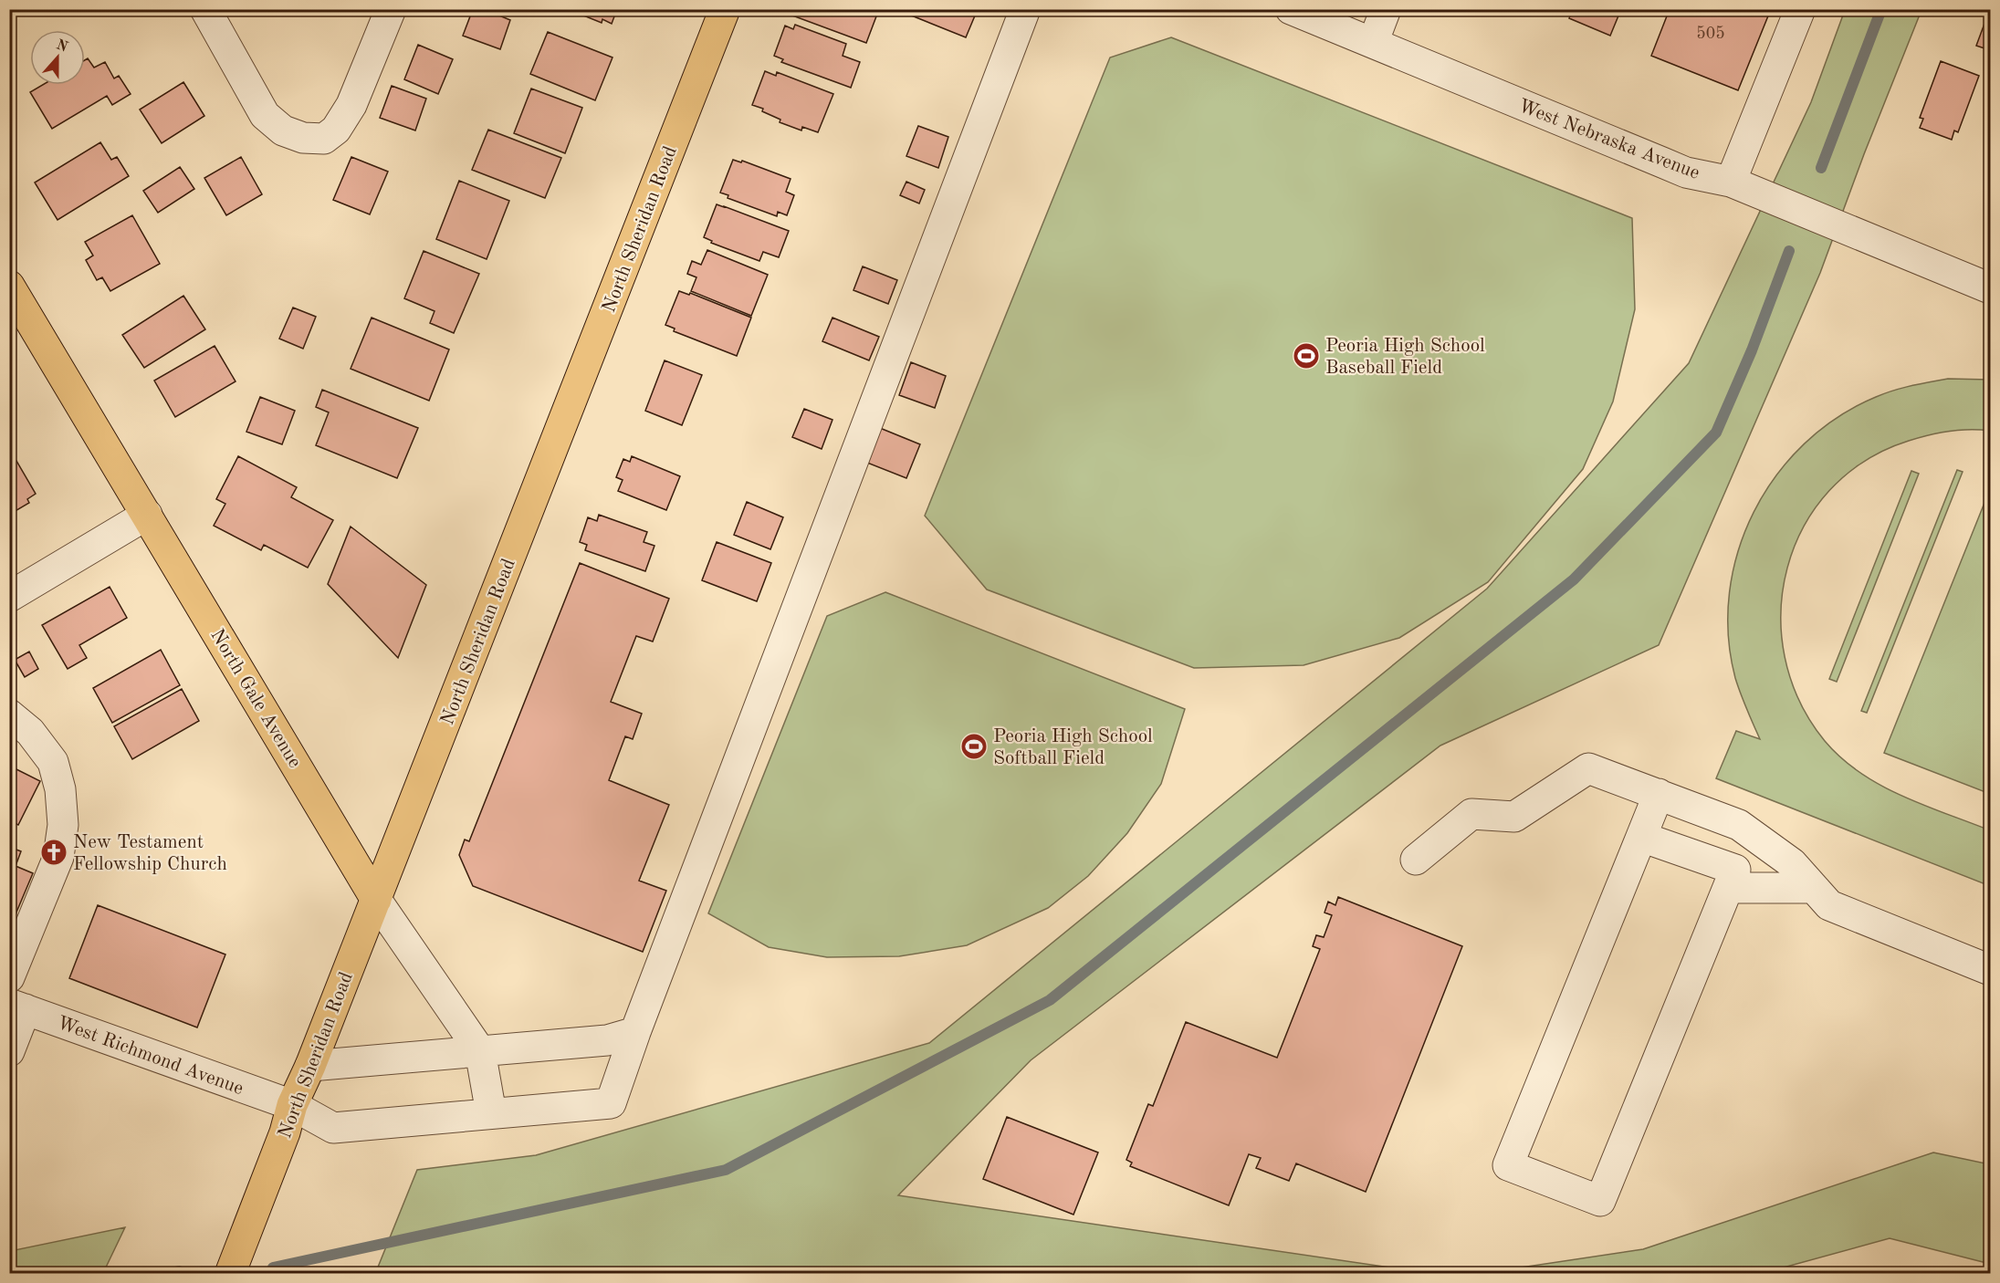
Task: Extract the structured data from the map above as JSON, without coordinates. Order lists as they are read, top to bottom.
{
  "streets": {
    "main road": ["North Sheridan Road", "North Gale Avenue"],
    "street": ["West Nebraska Avenue", "West Richmond Avenue"]
  },
  "crossings": [
    ["North Sheridan Road", "North Gale Avenue"],
    ["North Sheridan Road", "West Richmond Avenue"],
    ["North Gale Avenue", "West Richmond Avenue"]
  ],
  "places": {
    "sports": ["Peoria High School Baseball Field", "Peoria High School Softball Field"],
    "church": ["New Testament Fellowship Church"]
  },
  "house_numbers": ["505"],
  "north": "top"
}
